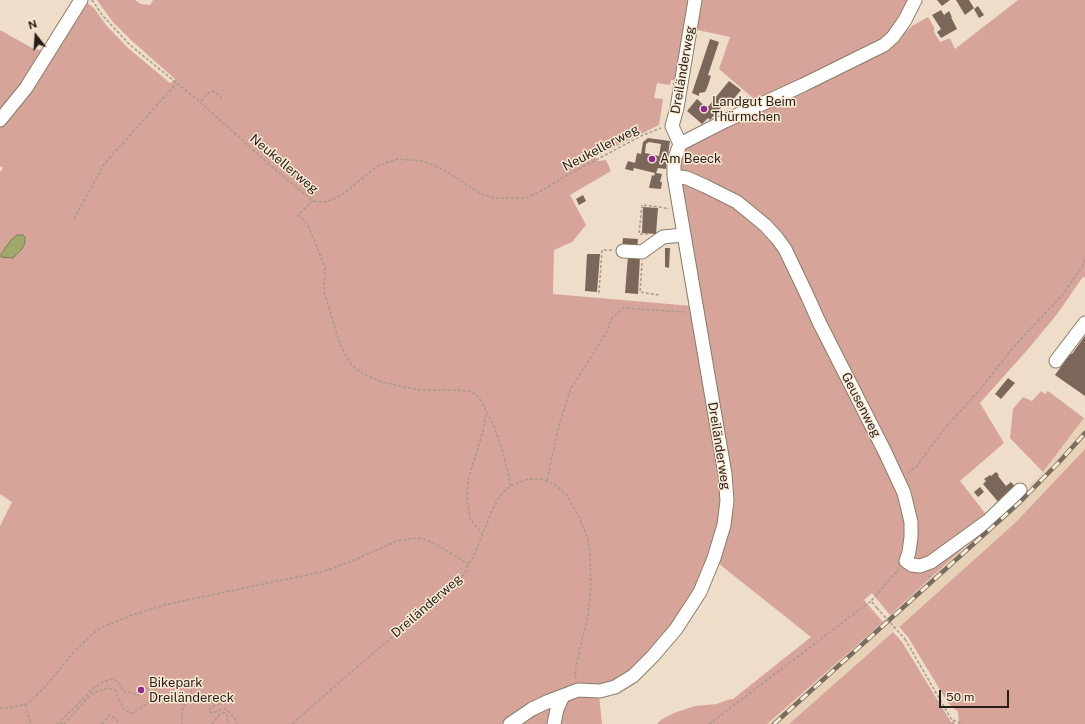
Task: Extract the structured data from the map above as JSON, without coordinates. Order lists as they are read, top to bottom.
{
  "streets": {
    "street": ["Dreiländerweg", "Geusenweg"],
    "path": ["Neukellerweg"]
  },
  "crossings": [
    ["Dreiländerweg", "Neukellerweg"],
    ["Dreiländerweg", "Geusenweg"]
  ],
  "places": ["Landgut Beim Thürmchen", "Am Beeck", "Bikepark Dreiländereck"],
  "scale_bar": "50 m",
  "north": "top"
}
